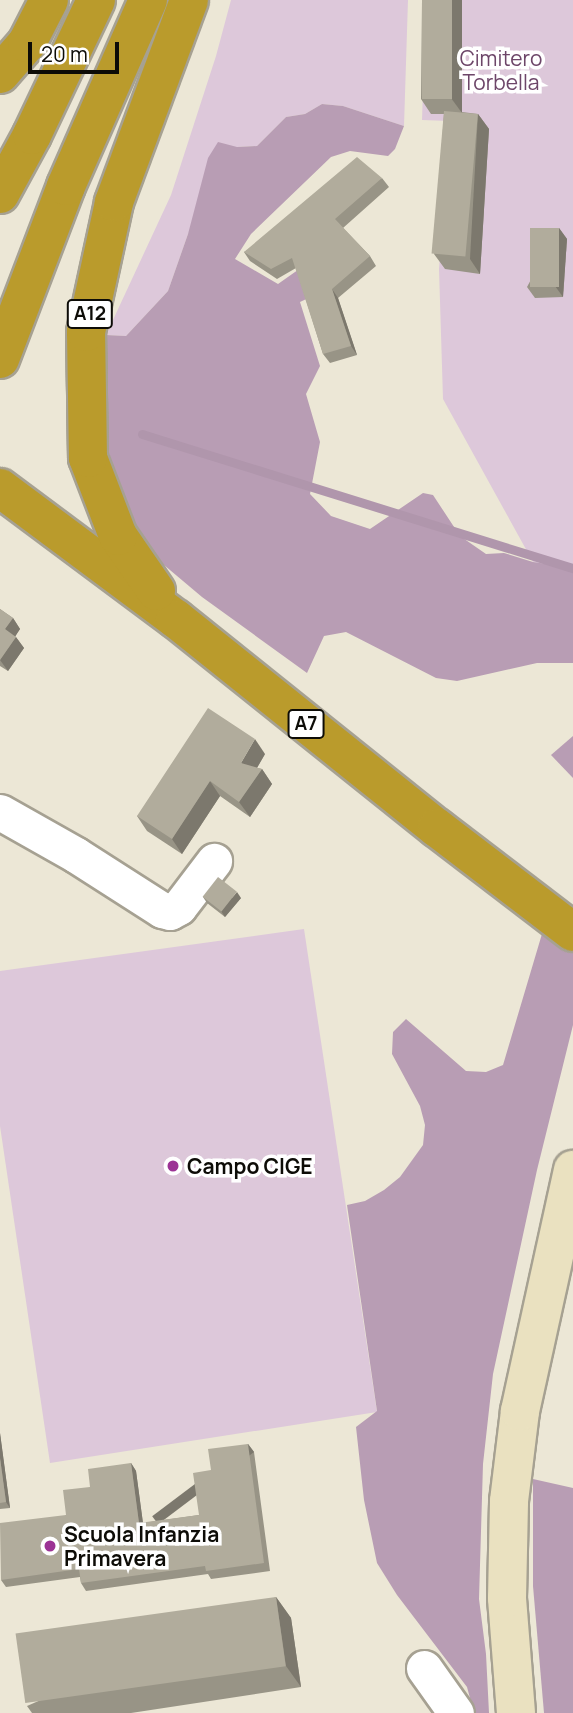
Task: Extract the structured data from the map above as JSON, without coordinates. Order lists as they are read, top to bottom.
{
  "streets": {
    "highway": ["A12", "A7"]
  },
  "crossings": [
    ["A12", "A7"]
  ],
  "parks": ["Cimitero Torbella"],
  "places": ["Campo CIGE", "Scuola Infanzia Primavera"],
  "scale_bar": "20 m"
}
